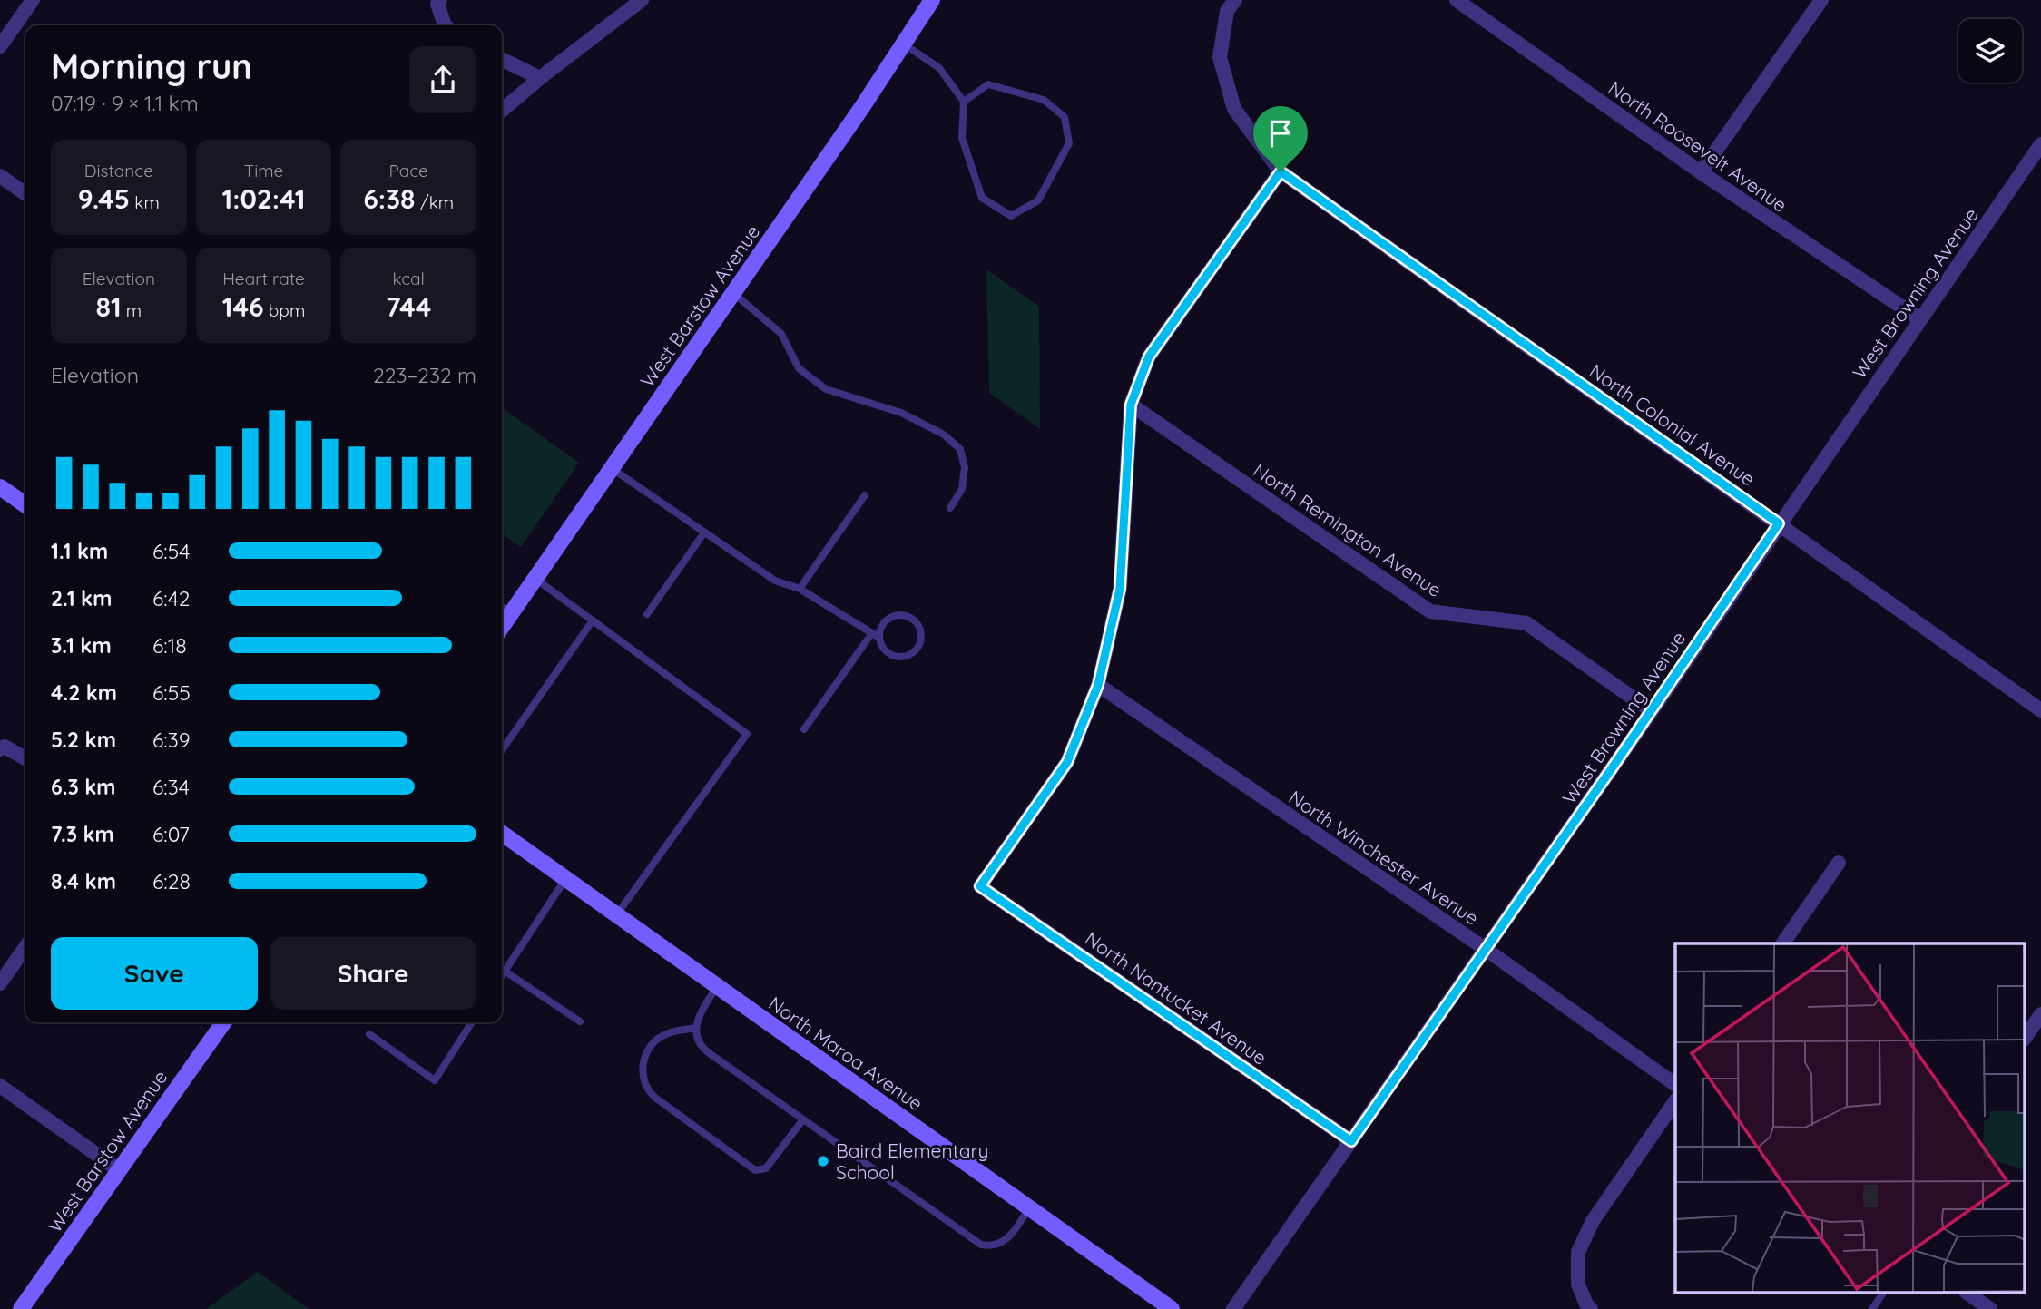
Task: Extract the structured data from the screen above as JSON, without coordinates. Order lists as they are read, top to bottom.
{
  "streets": {
    "street": [
      "North Roosevelt Avenue",
      "West Browning Avenue",
      "West Barstow Avenue",
      "North Colonial Avenue",
      "North Remington Avenue",
      "North Winchester Avenue",
      "North Nantucket Avenue",
      "North Maroa Avenue"
    ]
  },
  "crossings": [
    ["North Roosevelt Avenue", "West Browning Avenue"],
    ["West Browning Avenue", "North Colonial Avenue"],
    ["West Browning Avenue", "North Remington Avenue"],
    ["West Browning Avenue", "North Winchester Avenue"],
    ["West Browning Avenue", "North Nantucket Avenue"],
    ["North Winchester Avenue", "North Nantucket Avenue"]
  ],
  "places": ["Baird Elementary School"],
  "page": {
    "heading": ["Morning run", "07:19 · 9 × 1.1 km"],
    "stats": [
      ["Distance", "9.45 km"],
      ["Time", "1:02:41"],
      ["Pace", "6:38 /km"],
      ["Elevation", "81 m"],
      ["Heart rate", "146 bpm"],
      ["kcal", "744"]
    ],
    "chart": ["Elevation", "223–232 m"],
    "list": [
      {
        "name": "1.1 km",
        "note": "6:54"
      },
      {
        "name": "2.1 km",
        "note": "6:42"
      },
      {
        "name": "3.1 km",
        "note": "6:18"
      },
      {
        "name": "4.2 km",
        "note": "6:55"
      },
      {
        "name": "5.2 km",
        "note": "6:39"
      },
      {
        "name": "6.3 km",
        "note": "6:34"
      },
      {
        "name": "7.3 km",
        "note": "6:07"
      },
      {
        "name": "8.4 km",
        "note": "6:28"
      }
    ],
    "buttons": ["Save", "Share"]
  }
}
